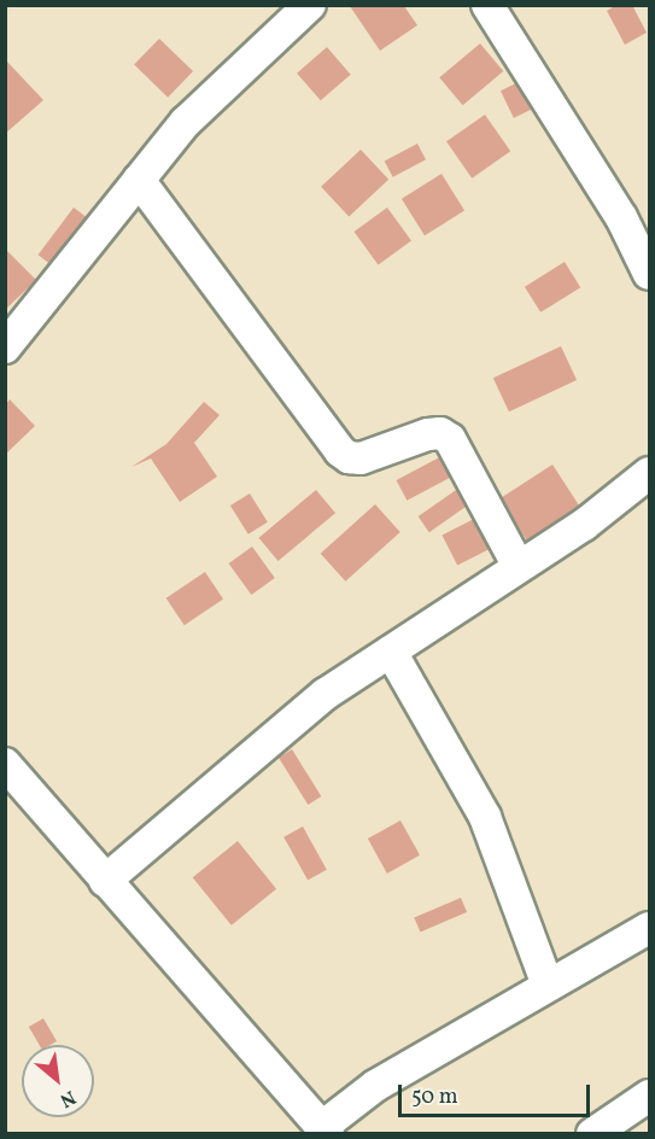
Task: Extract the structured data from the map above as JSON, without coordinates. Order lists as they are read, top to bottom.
{
  "scale_bar": "50 m",
  "north": "bottom right"
}
